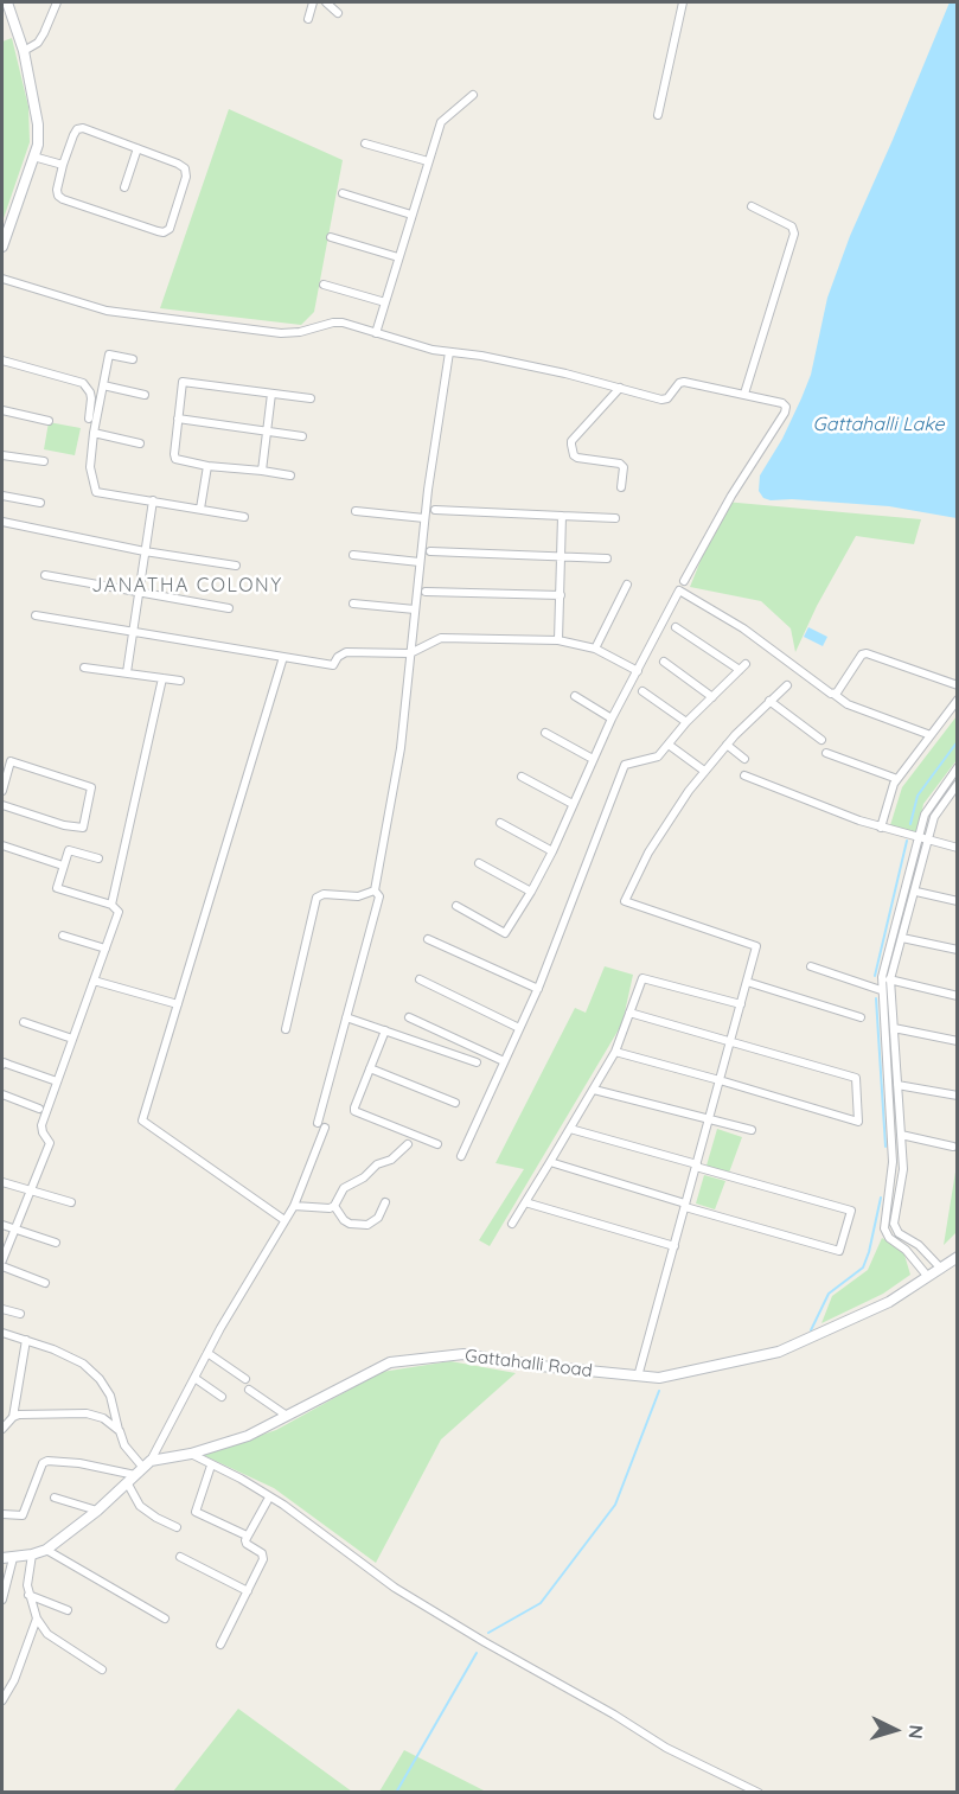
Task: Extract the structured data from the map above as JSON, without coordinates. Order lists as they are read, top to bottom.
{
  "streets": {
    "main road": ["Gattahalli Road"]
  },
  "districts": ["JANATHA COLONY"],
  "water": ["Gattahalli Lake"],
  "north": "right"
}
